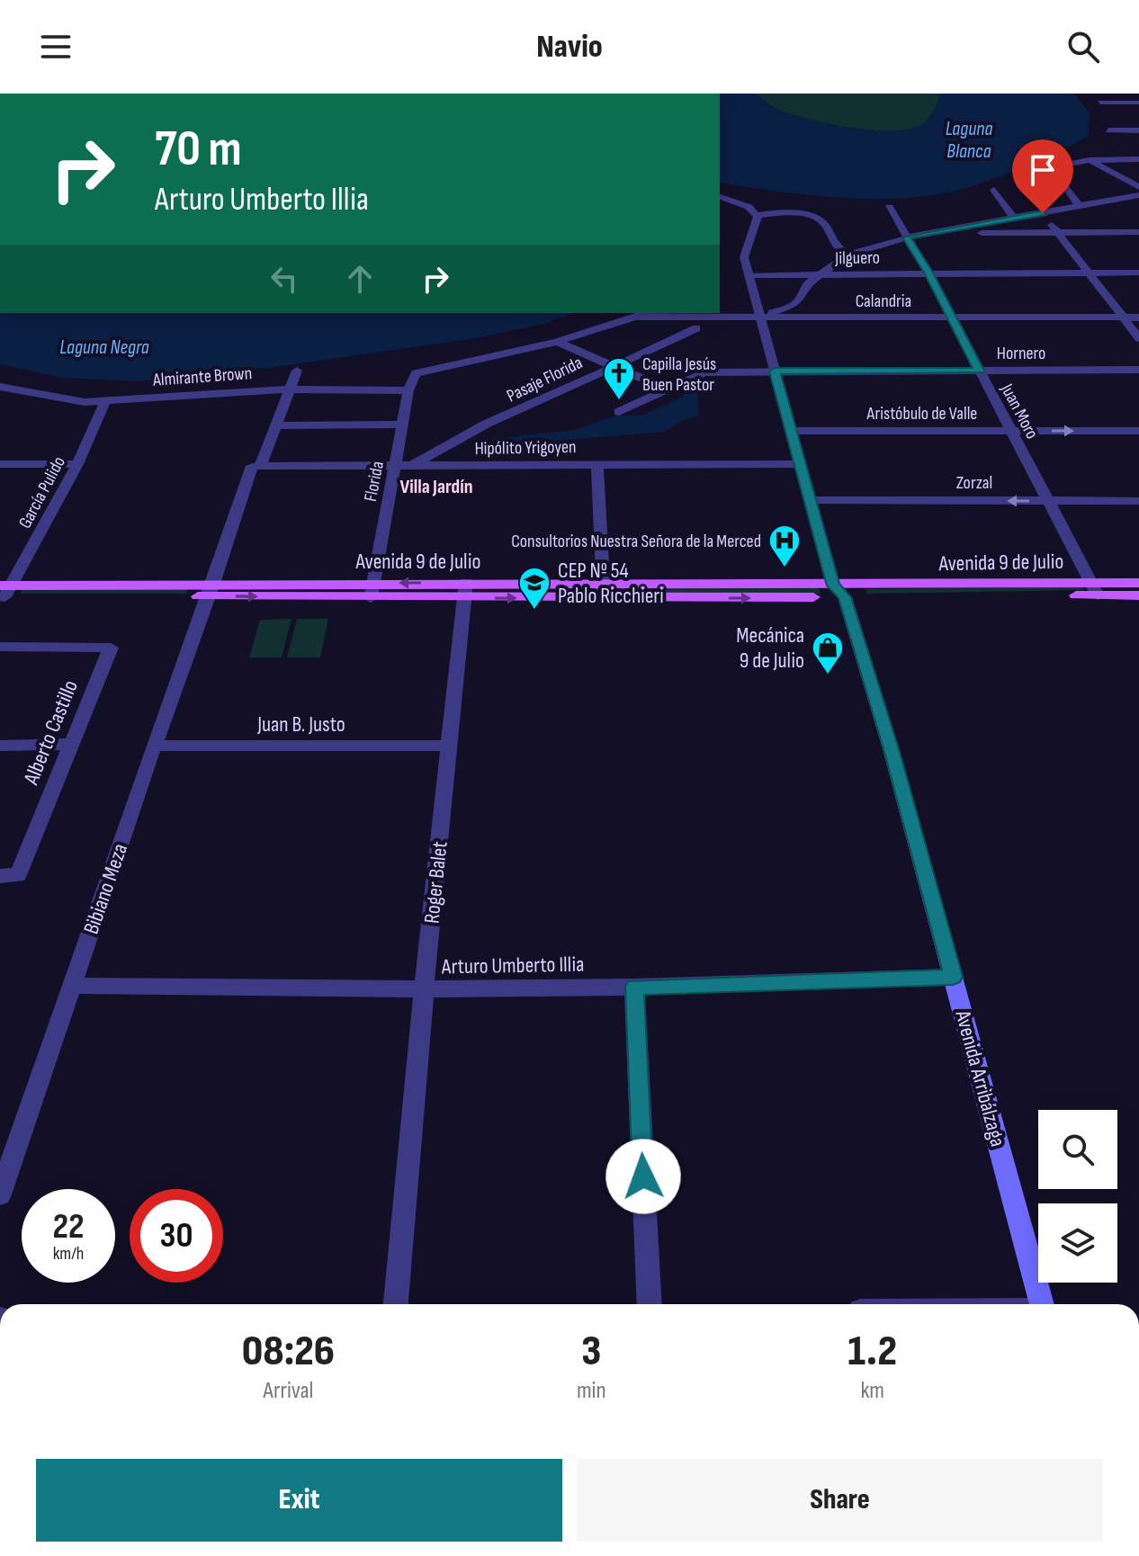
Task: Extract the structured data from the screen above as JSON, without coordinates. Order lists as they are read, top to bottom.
{
  "streets": {
    "main road": ["Avenida 9 de Julio", "Avenida Arribálzaga"],
    "street": [
      "Jilguero",
      "Calandria",
      "Hornero",
      "Almirante Brown",
      "Pasaje Florida",
      "Juan Moro",
      "Aristóbulo de Valle",
      "Hipólito Yrigoyen",
      "Florida",
      "Zorzal",
      "García Pulido",
      "Juan B. Justo",
      "Alberto Castillo",
      "Roger Balet",
      "Bibiano Meza",
      "Arturo Umberto Illia"
    ]
  },
  "crossings": [
    ["Jilguero", "Juan Moro"],
    ["Calandria", "Juan Moro"],
    ["Hornero", "Juan Moro"],
    ["Almirante Brown", "Florida"],
    ["Almirante Brown", "García Pulido"],
    ["Almirante Brown", "Bibiano Meza"],
    ["Pasaje Florida", "Hipólito Yrigoyen"],
    ["Juan Moro", "Aristóbulo de Valle"],
    ["Juan Moro", "Zorzal"],
    ["Juan Moro", "Avenida 9 de Julio"],
    ["Hipólito Yrigoyen", "Florida"],
    ["Hipólito Yrigoyen", "Bibiano Meza"],
    ["Florida", "Avenida 9 de Julio"],
    ["García Pulido", "Avenida 9 de Julio"],
    ["Avenida 9 de Julio", "Roger Balet"],
    ["Avenida 9 de Julio", "Bibiano Meza"],
    ["Avenida 9 de Julio", "Avenida Arribálzaga"],
    ["Juan B. Justo", "Roger Balet"],
    ["Juan B. Justo", "Bibiano Meza"],
    ["Roger Balet", "Arturo Umberto Illia"],
    ["Bibiano Meza", "Arturo Umberto Illia"],
    ["Arturo Umberto Illia", "Avenida Arribálzaga"]
  ],
  "one_way": ["Aristóbulo de Valle", "Zorzal"],
  "districts": ["Villa Jardín"],
  "water": ["Laguna Blanca", "Laguna Negra"],
  "places": {
    "church": ["Capilla Jesús Buen Pastor"],
    "hospital": ["Consultorios Nuestra Señora de la Merced"],
    "school or university": ["CEP Nº 54 Pablo Ricchieri"],
    "shop": ["Mecánica 9 de Julio"]
  },
  "page": {
    "header": "Navio",
    "turn": ["70 m", "Arturo Umberto Illia"],
    "speed": "22 km/h",
    "limit": "30",
    "eta": [
      "08:26",
      "Arrival",
      "3",
      "min",
      "1.2",
      "km"
    ],
    "buttons": ["Exit", "Share"]
  }
}
